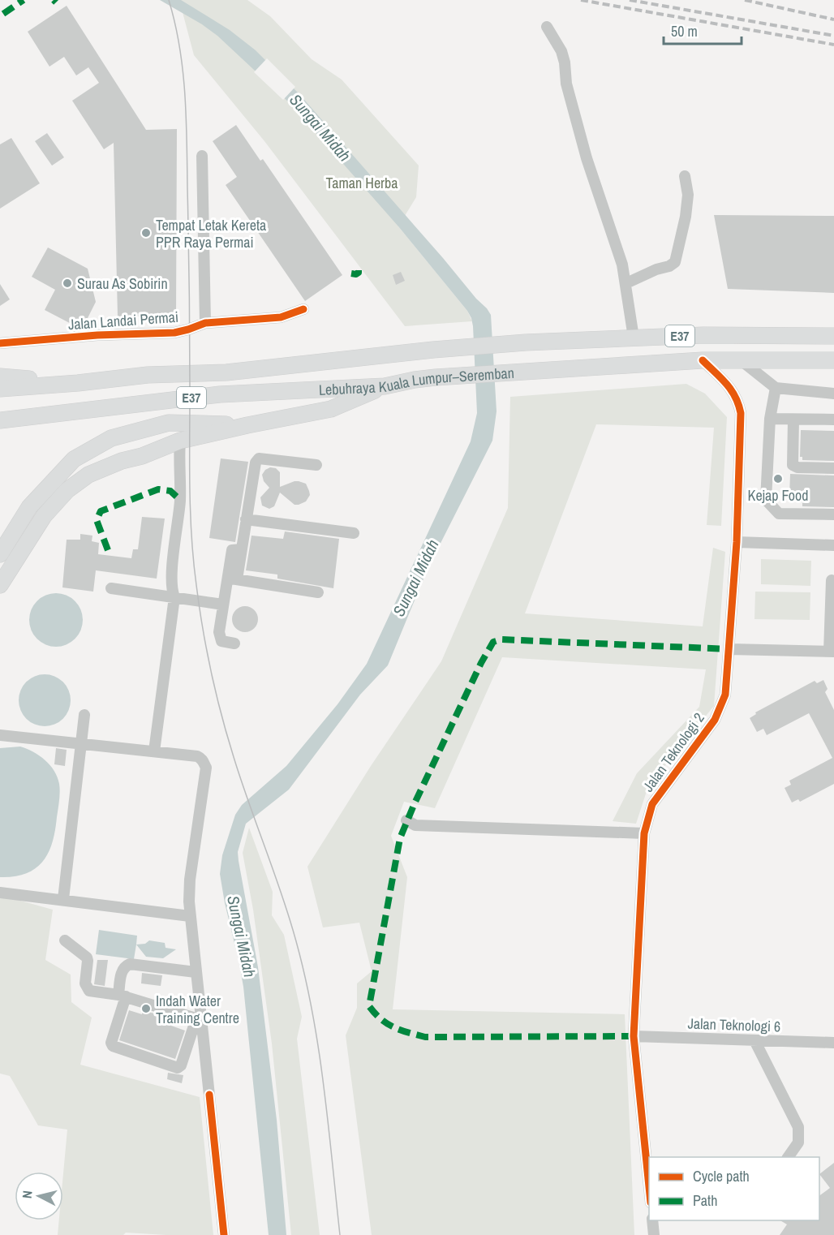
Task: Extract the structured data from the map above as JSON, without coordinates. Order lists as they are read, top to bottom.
{
  "streets": {
    "highway": ["E37", "Lebuhraya Kuala Lumpur–Seremban"],
    "street": ["Jalan Landai Permai", "Jalan Teknologi 2", "Jalan Teknologi 6"]
  },
  "crossings": [
    ["Lebuhraya Kuala Lumpur–Seremban", "Jalan Teknologi 2"],
    ["Jalan Teknologi 2", "Jalan Teknologi 6"]
  ],
  "water": ["Sungai Midah"],
  "parks": ["Taman Herba"],
  "places": [
    "Tempat Letak Kereta PPR Raya Permai",
    "Surau As Sobirin",
    "Kejap Food",
    "Indah Water Training Centre"
  ],
  "legend": ["Cycle path", "Path"],
  "scale_bar": "50 m",
  "north": "left"
}
